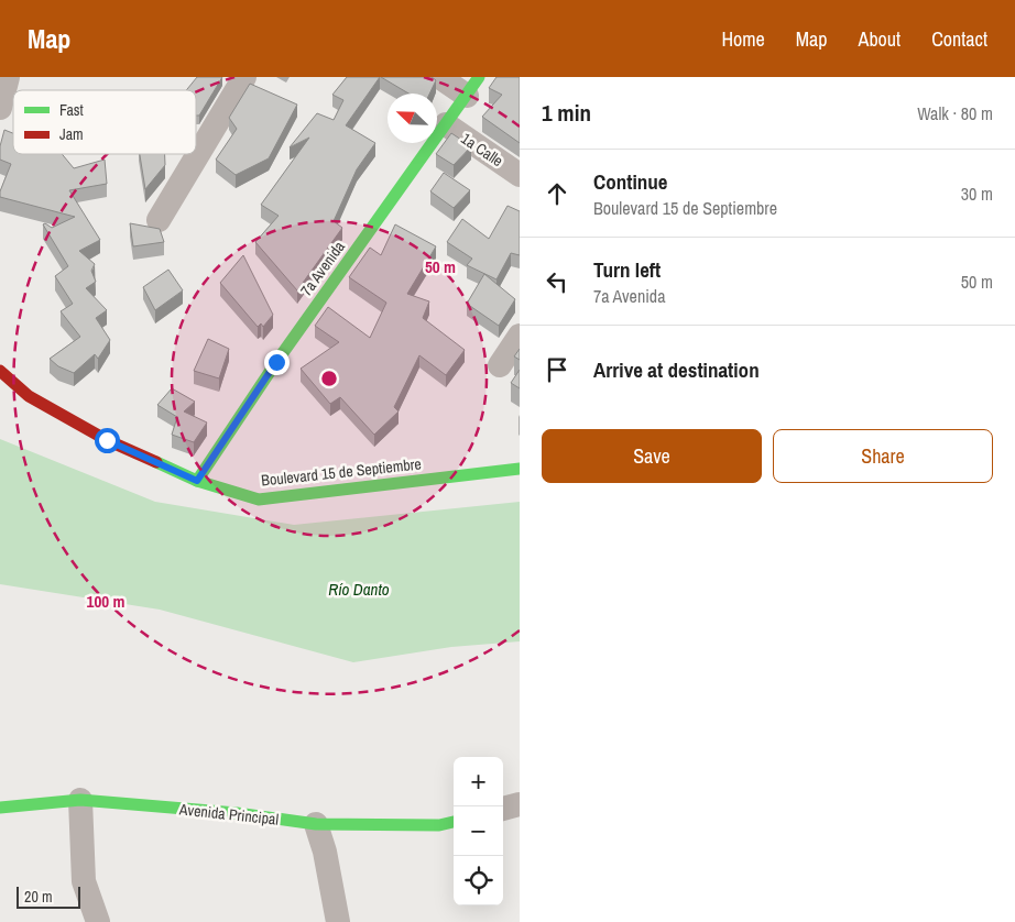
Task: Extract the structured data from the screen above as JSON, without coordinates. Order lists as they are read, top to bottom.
{
  "streets": {
    "street": [
      "1a Calle",
      "7a Avenida",
      "Boulevard 15 de Septiembre",
      "Avenida Principal"
    ]
  },
  "crossings": [
    ["1a Calle", "7a Avenida"],
    ["7a Avenida", "Boulevard 15 de Septiembre"]
  ],
  "water": ["Río Danto"],
  "legend": ["Fast", "Jam"],
  "scale_bar": "20 m",
  "north": "top left",
  "page": {
    "header": "Map",
    "nav": [
      "Home",
      "Map",
      "About",
      "Contact"
    ],
    "heading": ["1 min", "Walk · 80 m"],
    "list": [
      ["Continue", "Boulevard 15 de Septiembre", "30 m"],
      ["Turn left", "7a Avenida", "50 m"],
      "Arrive at destination"
    ],
    "buttons": ["Save", "Share"],
    "map_buttons": ["+", "−"],
    "scale": "20 m"
  },
  "rings": ["50 m", "100 m"]
}
